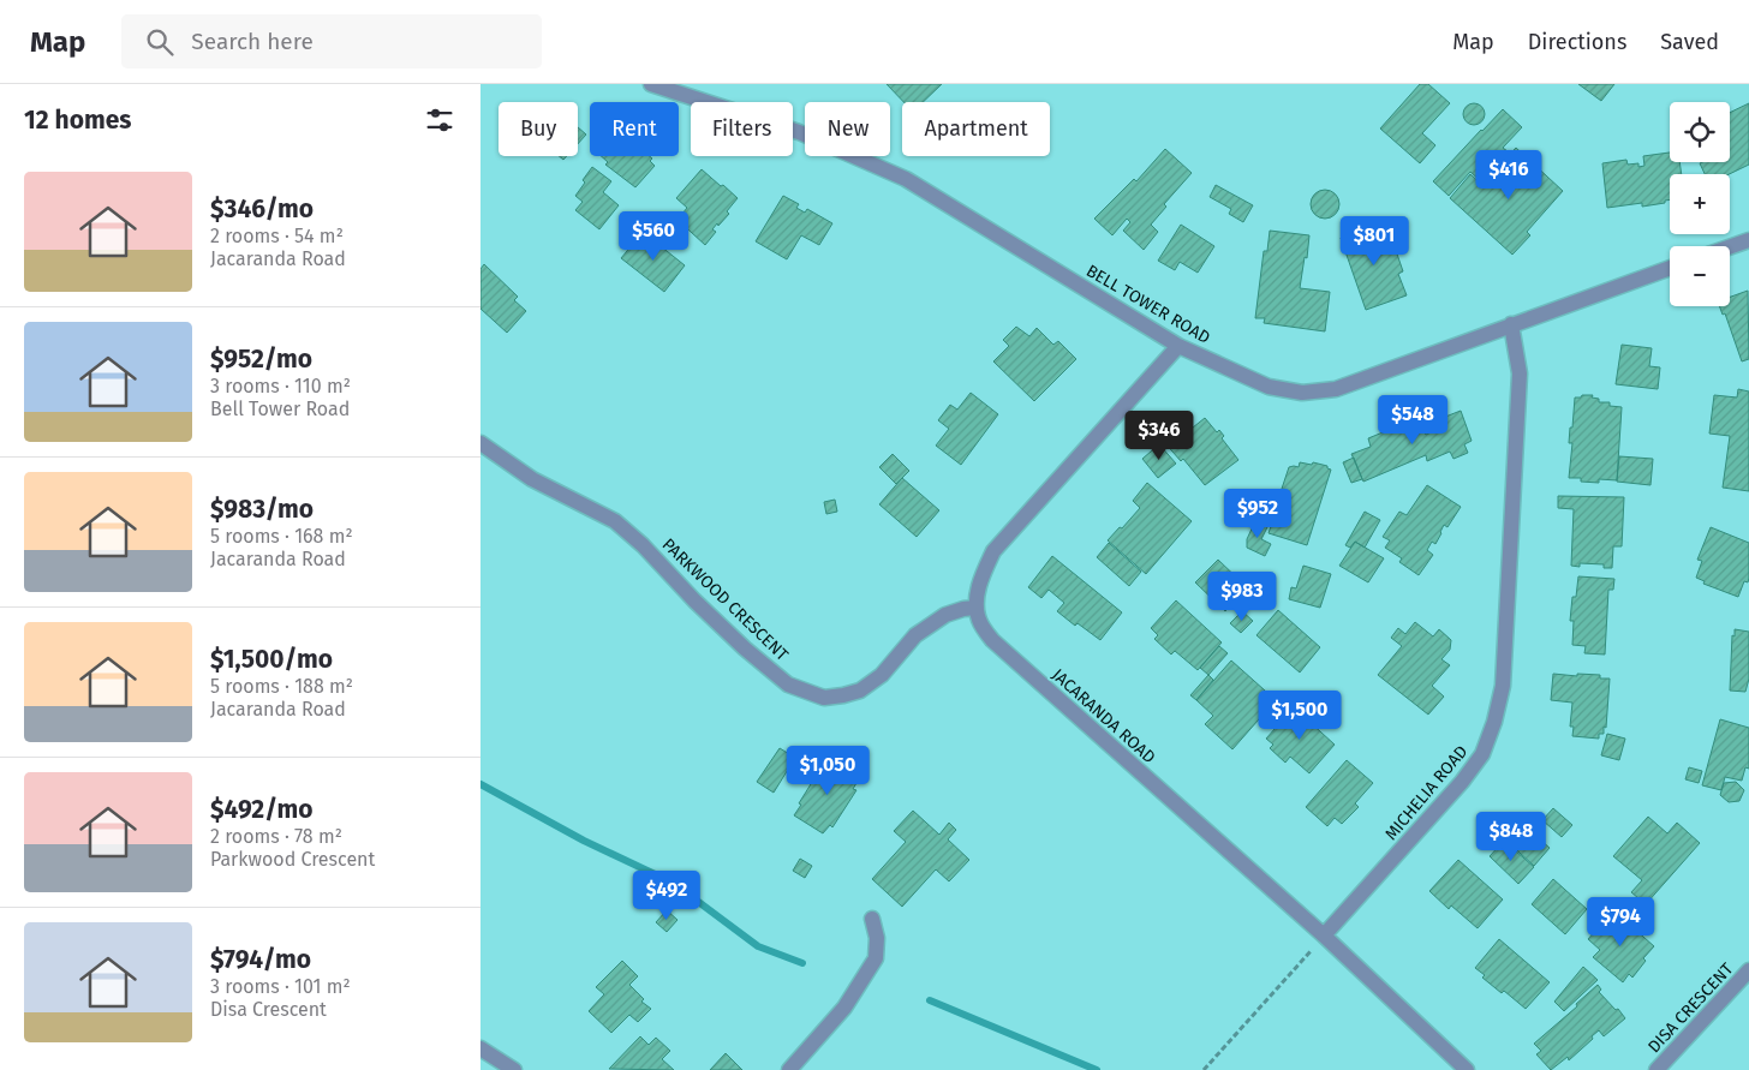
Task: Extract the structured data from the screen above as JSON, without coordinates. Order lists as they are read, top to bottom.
{
  "streets": {
    "street": [
      "BELL TOWER ROAD",
      "PARKWOOD CRESCENT",
      "JACARANDA ROAD",
      "MICHELIA ROAD",
      "DISA CRESCENT"
    ]
  },
  "crossings": [
    ["BELL TOWER ROAD", "MICHELIA ROAD"],
    ["PARKWOOD CRESCENT", "JACARANDA ROAD"],
    ["JACARANDA ROAD", "MICHELIA ROAD"]
  ],
  "page": {
    "header": "Map",
    "search": "Search here",
    "nav": ["Map", "Directions", "Saved"],
    "heading": "12 homes",
    "map_buttons": ["+", "−"],
    "chip": [
      "Buy",
      "Rent",
      "Filters",
      "New",
      "Apartment"
    ],
    "price": [
      "$416",
      "$560",
      "$801",
      "$548",
      "$346",
      "$952",
      "$983",
      "$1,500",
      "$1,050",
      "$848",
      "$492",
      "$794"
    ],
    "list": [
      {
        "name": "$346/mo",
        "note": "2 rooms · 54 m² · Jacaranda Road"
      },
      {
        "name": "$952/mo",
        "note": "3 rooms · 110 m² · Bell Tower Road"
      },
      {
        "name": "$983/mo",
        "note": "5 rooms · 168 m² · Jacaranda Road"
      },
      {
        "name": "$1,500/mo",
        "note": "5 rooms · 188 m² · Jacaranda Road"
      },
      {
        "name": "$492/mo",
        "note": "2 rooms · 78 m² · Parkwood Crescent"
      },
      {
        "name": "$794/mo",
        "note": "3 rooms · 101 m² · Disa Crescent"
      }
    ]
  }
}
